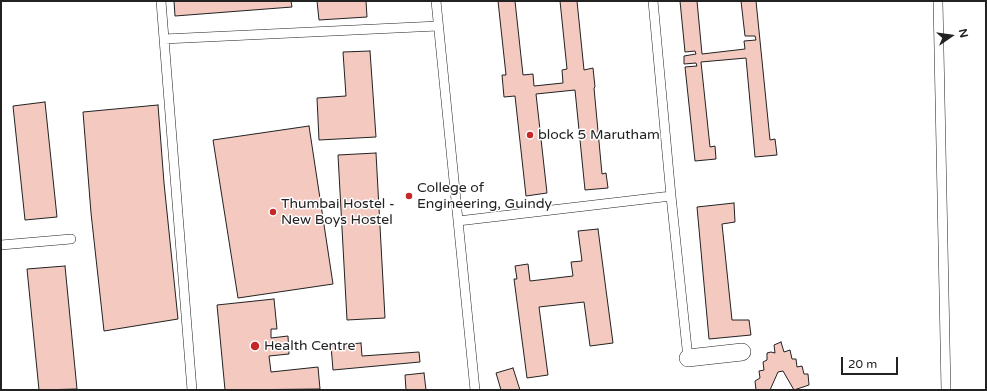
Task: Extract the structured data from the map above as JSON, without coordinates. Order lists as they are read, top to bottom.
{
  "places": [
    "block 5 Marutham",
    "College of Engineering, Guindy",
    "Thumbai Hostel - New Boys Hostel",
    "Health Centre"
  ],
  "scale_bar": "20 m",
  "north": "right"
}
